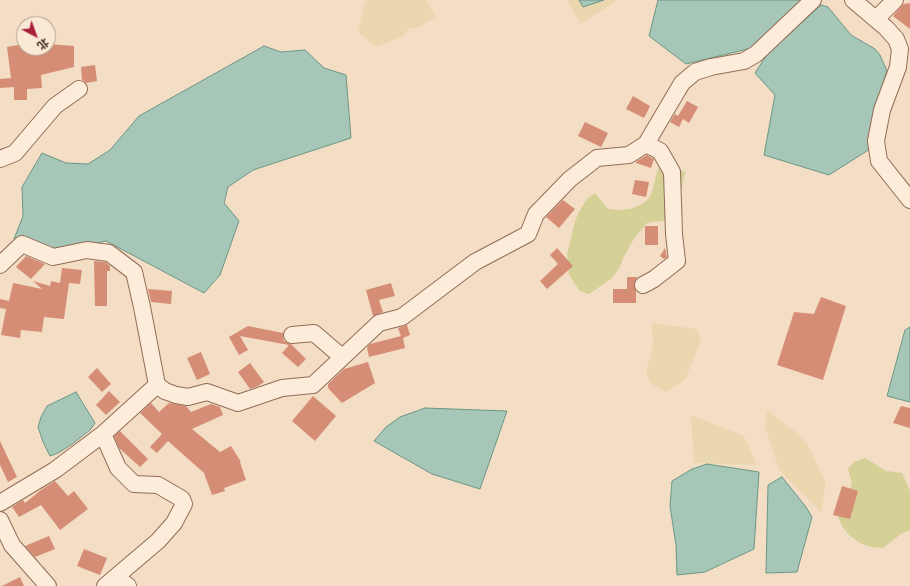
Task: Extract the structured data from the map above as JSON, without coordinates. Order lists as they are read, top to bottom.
{
  "north": "bottom right"
}
